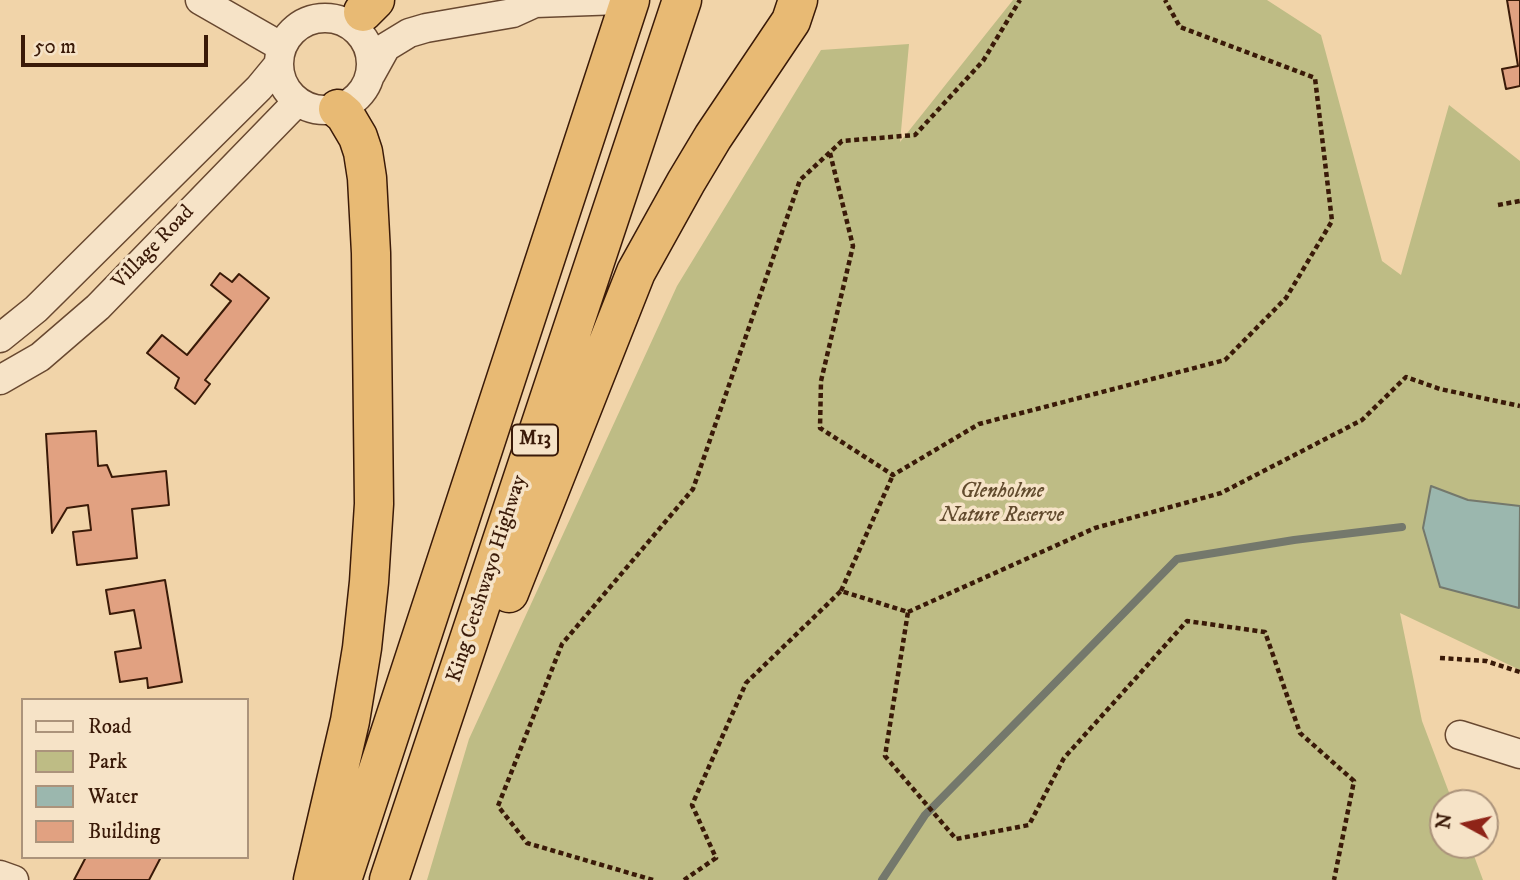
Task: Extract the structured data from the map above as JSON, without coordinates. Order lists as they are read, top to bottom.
{
  "streets": {
    "highway": ["M13", "King Cetshwayo Highway"],
    "street": ["Village Road"]
  },
  "parks": ["Glenholme Nature Reserve"],
  "legend": [
    "Road",
    "Park",
    "Water",
    "Building"
  ],
  "scale_bar": "50 m",
  "north": "left"
}
